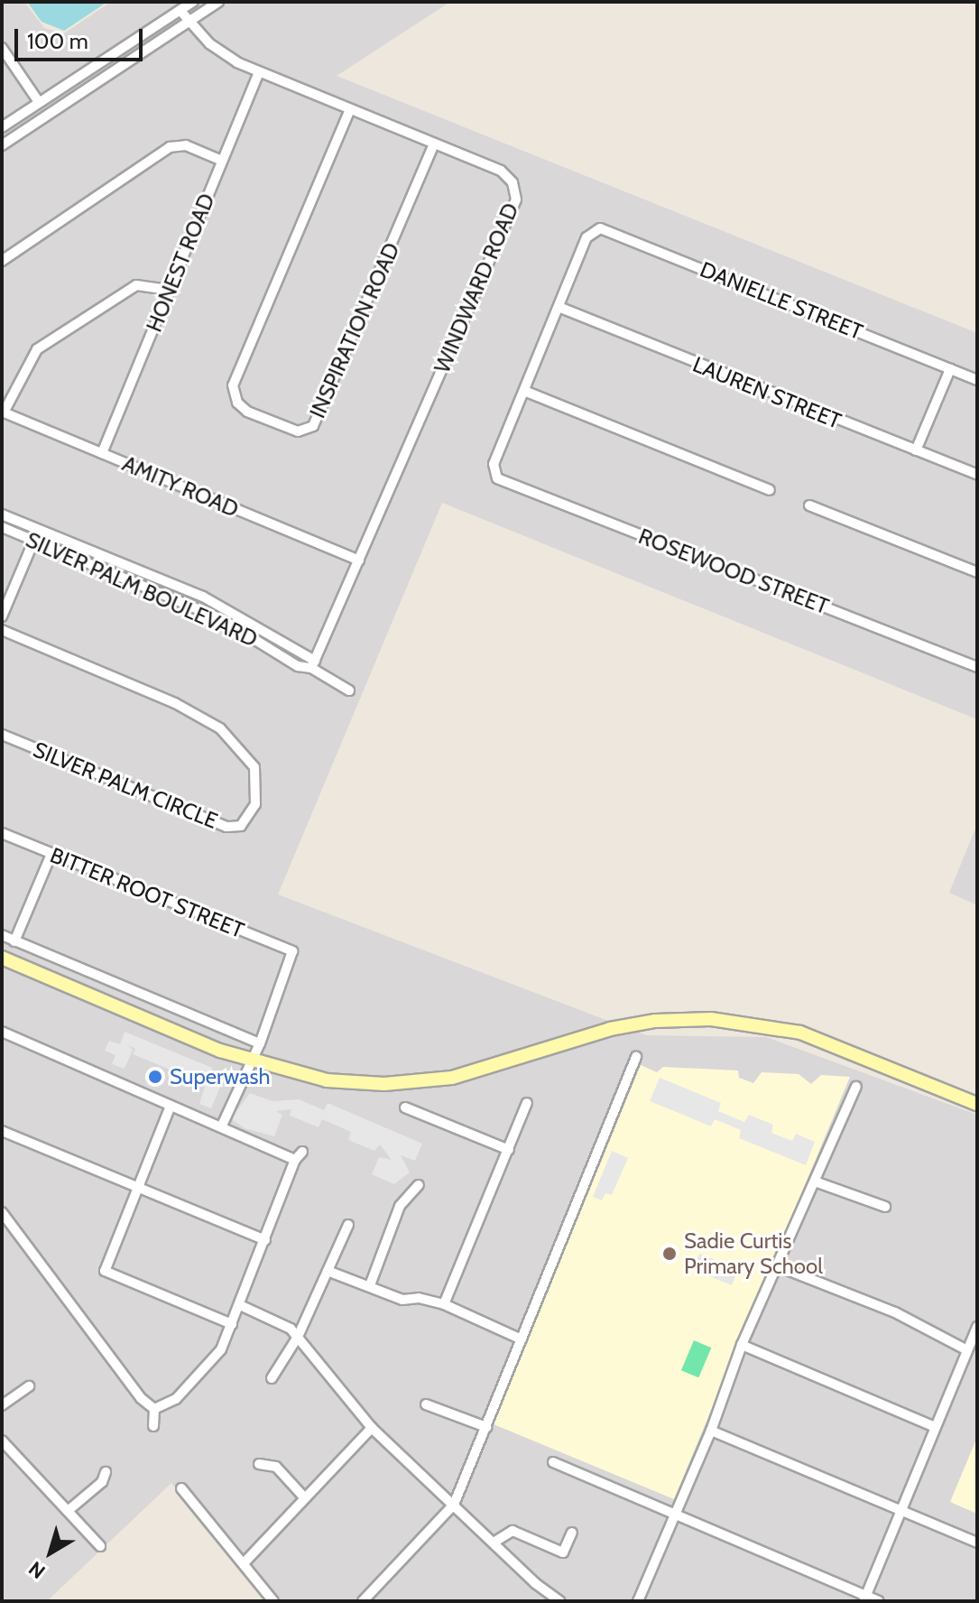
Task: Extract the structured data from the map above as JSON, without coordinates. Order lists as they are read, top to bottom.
{
  "streets": {
    "street": [
      "HONEST ROAD",
      "WINDWARD ROAD",
      "DANIELLE STREET",
      "INSPIRATION ROAD",
      "LAUREN STREET",
      "AMITY ROAD",
      "ROSEWOOD STREET",
      "SILVER PALM BOULEVARD",
      "SILVER PALM CIRCLE",
      "BITTER ROOT STREET"
    ]
  },
  "crossings": [
    ["HONEST ROAD", "WINDWARD ROAD"],
    ["HONEST ROAD", "AMITY ROAD"],
    ["WINDWARD ROAD", "INSPIRATION ROAD"],
    ["WINDWARD ROAD", "AMITY ROAD"],
    ["WINDWARD ROAD", "SILVER PALM BOULEVARD"],
    ["DANIELLE STREET", "LAUREN STREET"]
  ],
  "places": ["Superwash", "Sadie Curtis Primary School"],
  "scale_bar": "100 m",
  "north": "bottom left"
}
